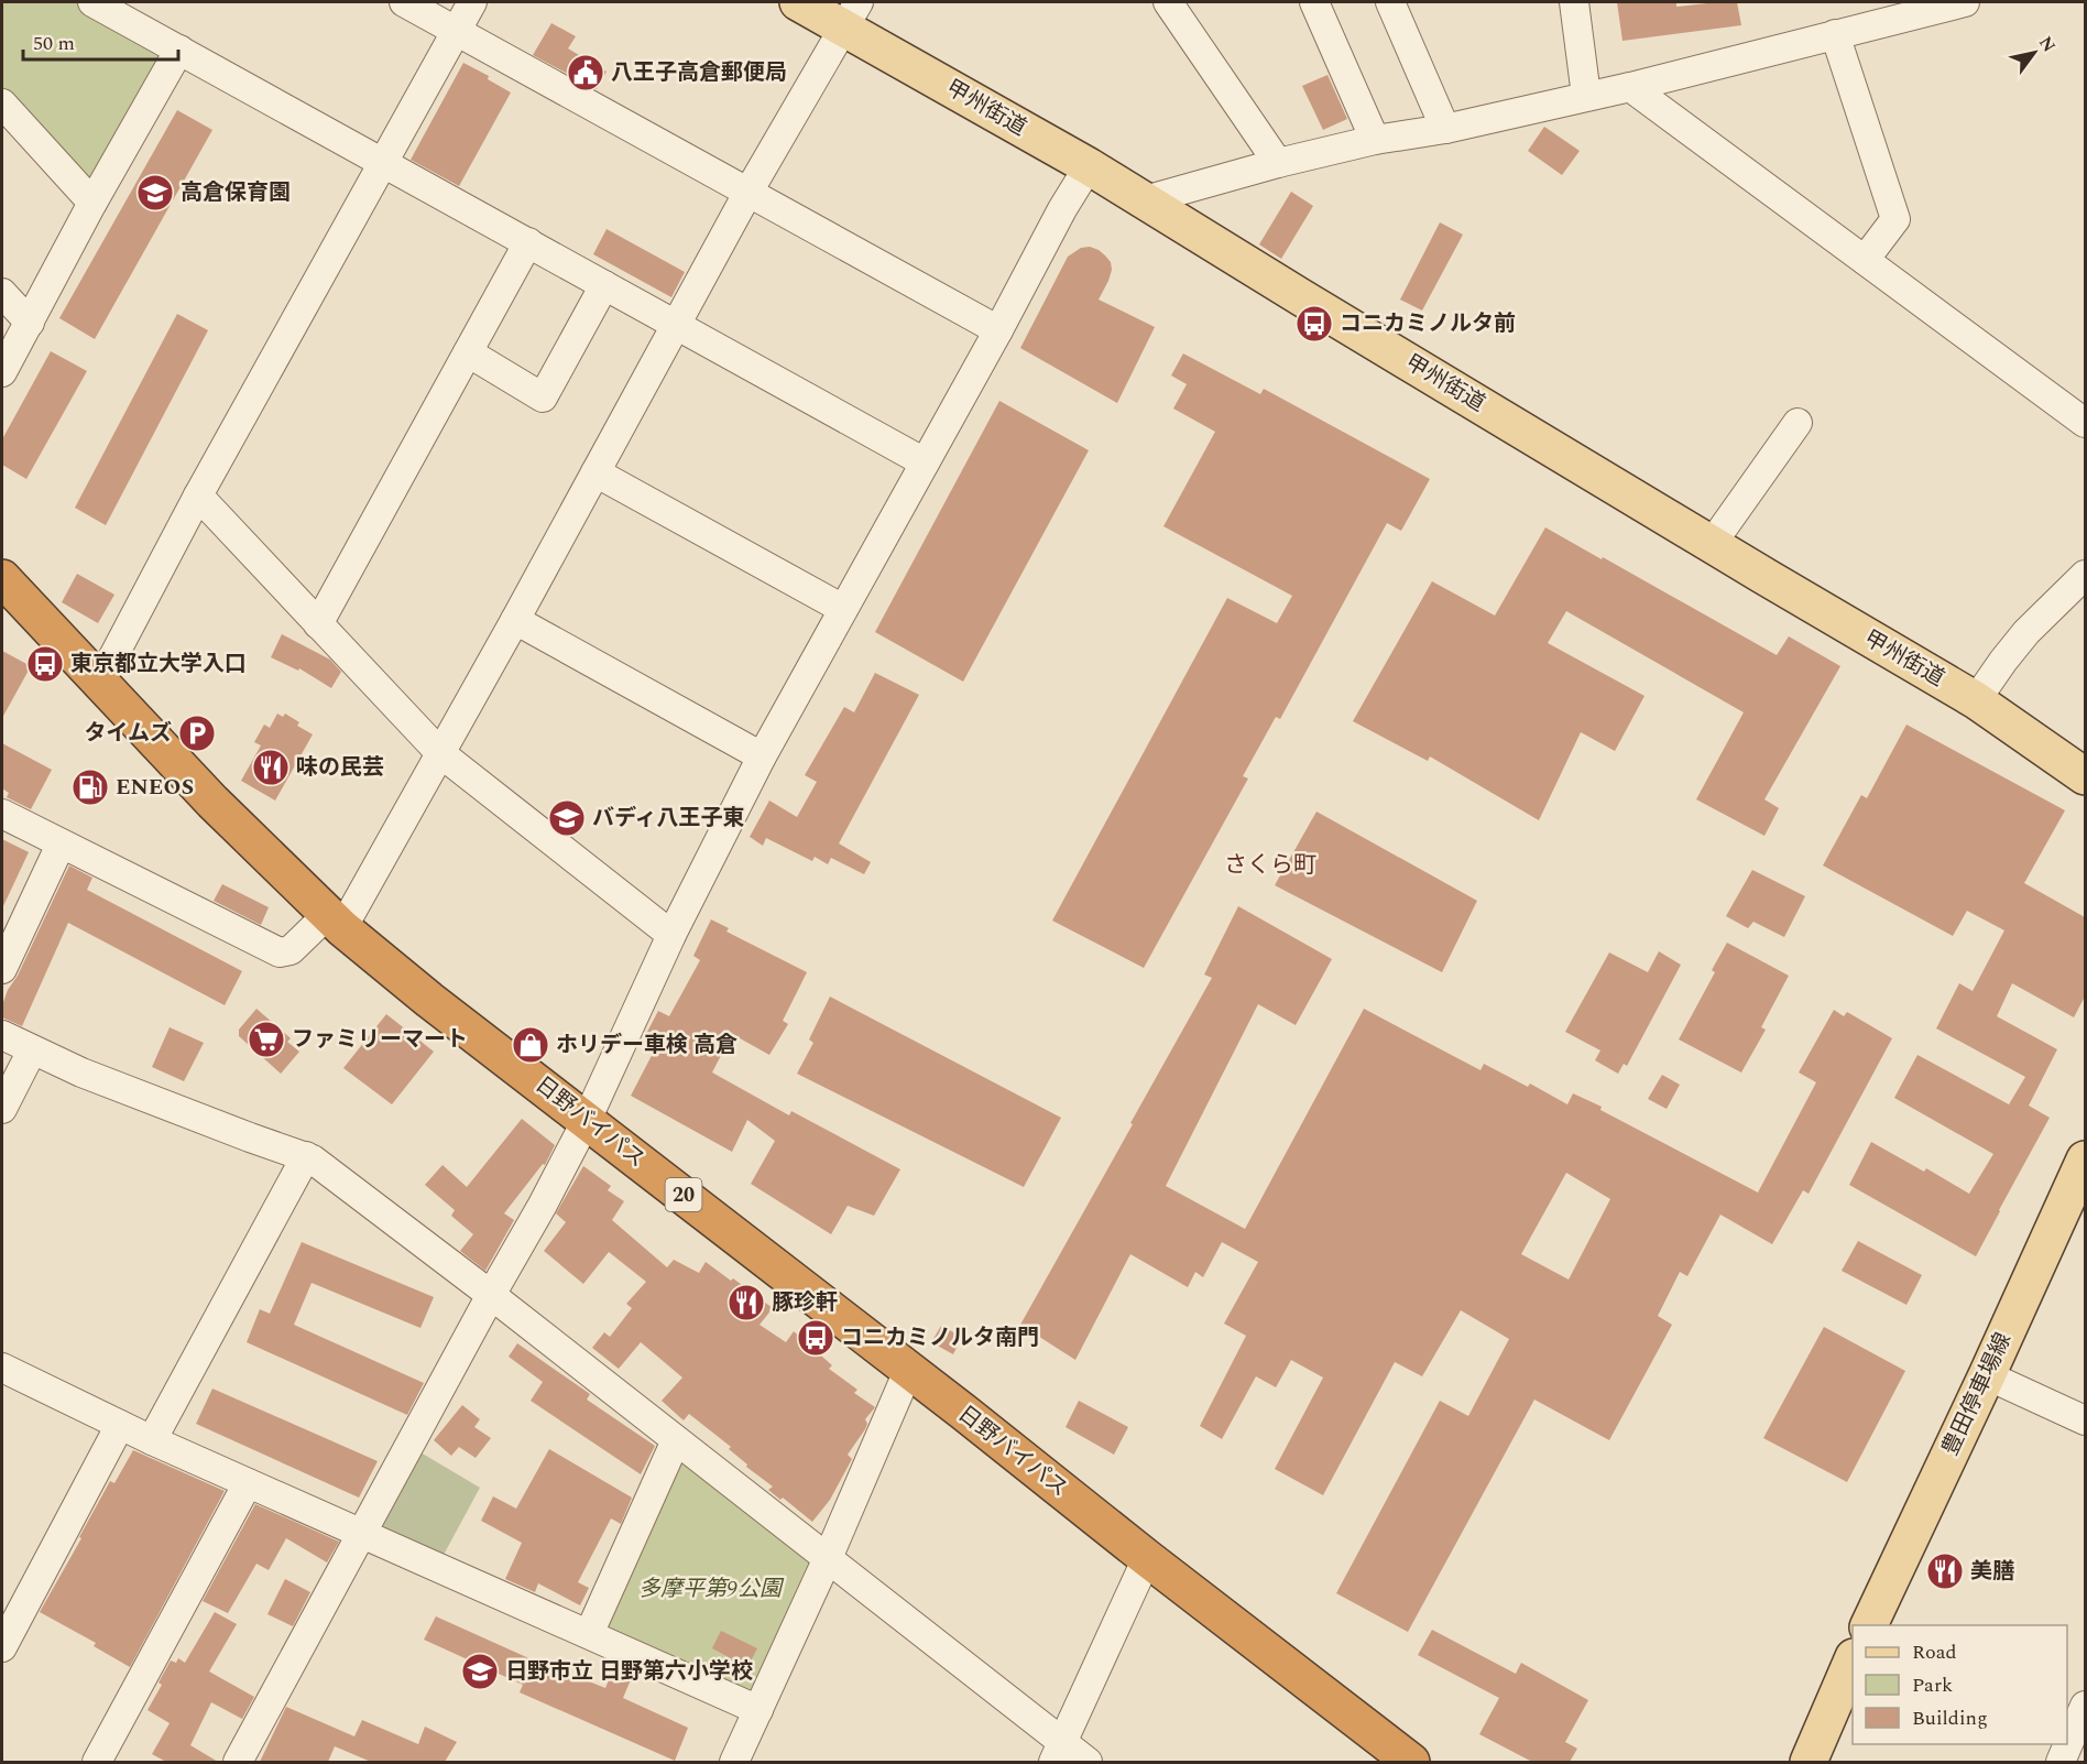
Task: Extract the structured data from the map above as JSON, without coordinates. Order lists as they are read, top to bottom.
{
  "streets": {
    "highway": ["日野バイパス", "20"],
    "main road": ["甲州街道", "豊田停車場線"]
  },
  "districts": ["さくら町"],
  "parks": ["多摩平第9公園"],
  "places": {
    "public building": ["八王子高倉郵便局"],
    "school or university": ["高倉保育園", "バディ八王子東", "日野市立 日野第六小学校"],
    "bus stop": ["コニカミノルタ前", "東京都立大学入口", "コニカミノルタ南門"],
    "parking": ["タイムズ"],
    "restaurant": ["味の民芸", "豚珍軒", "美膳"],
    "fuel station": ["ENEOS"],
    "supermarket": ["ファミリーマート"],
    "shop": ["ホリデー車検 高倉"]
  },
  "legend": ["Road", "Park", "Building"],
  "scale_bar": "50 m",
  "north": "top right"
}
